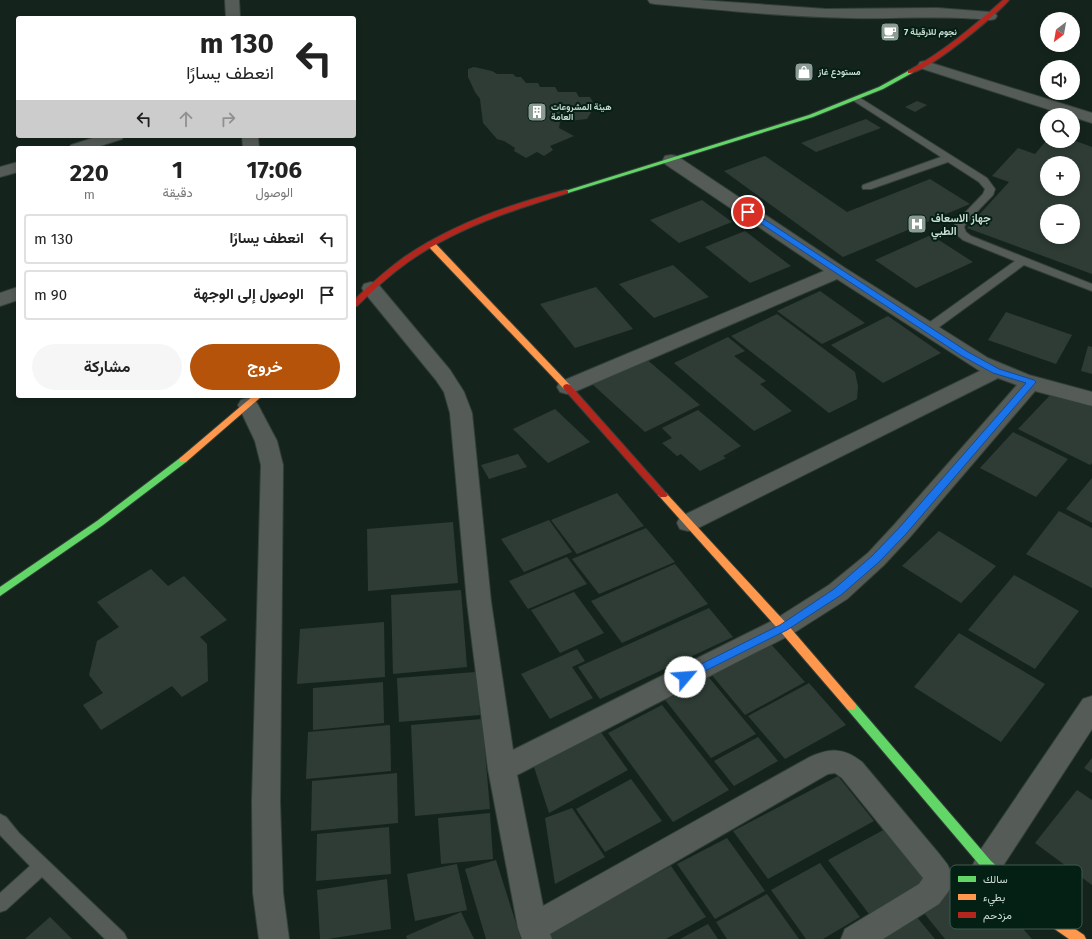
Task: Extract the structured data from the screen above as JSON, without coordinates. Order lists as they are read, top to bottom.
{
  "places": {
    "cafe": ["7 نجوم للارقيلة"],
    "shop": ["مستودع غاز"],
    "building": ["هيئة المشروعات العامة"],
    "hospital": ["جهاز الاسعاف الطبي"]
  },
  "legend": ["سالك", "بطيء", "مزدحم"],
  "north": "bottom left",
  "page": {
    "map_buttons": ["+", "−"],
    "turn": ["130 m", "انعطف يسارًا"],
    "eta": [
      "17:06",
      "الوصول",
      "1",
      "دقيقة",
      "220",
      "m"
    ],
    "list": [
      {
        "name": "انعطف يسارًا",
        "value": "130 m"
      },
      {
        "name": "الوصول إلى الوجهة",
        "value": "90 m"
      }
    ],
    "buttons": ["خروج", "مشاركة"]
  }
}
